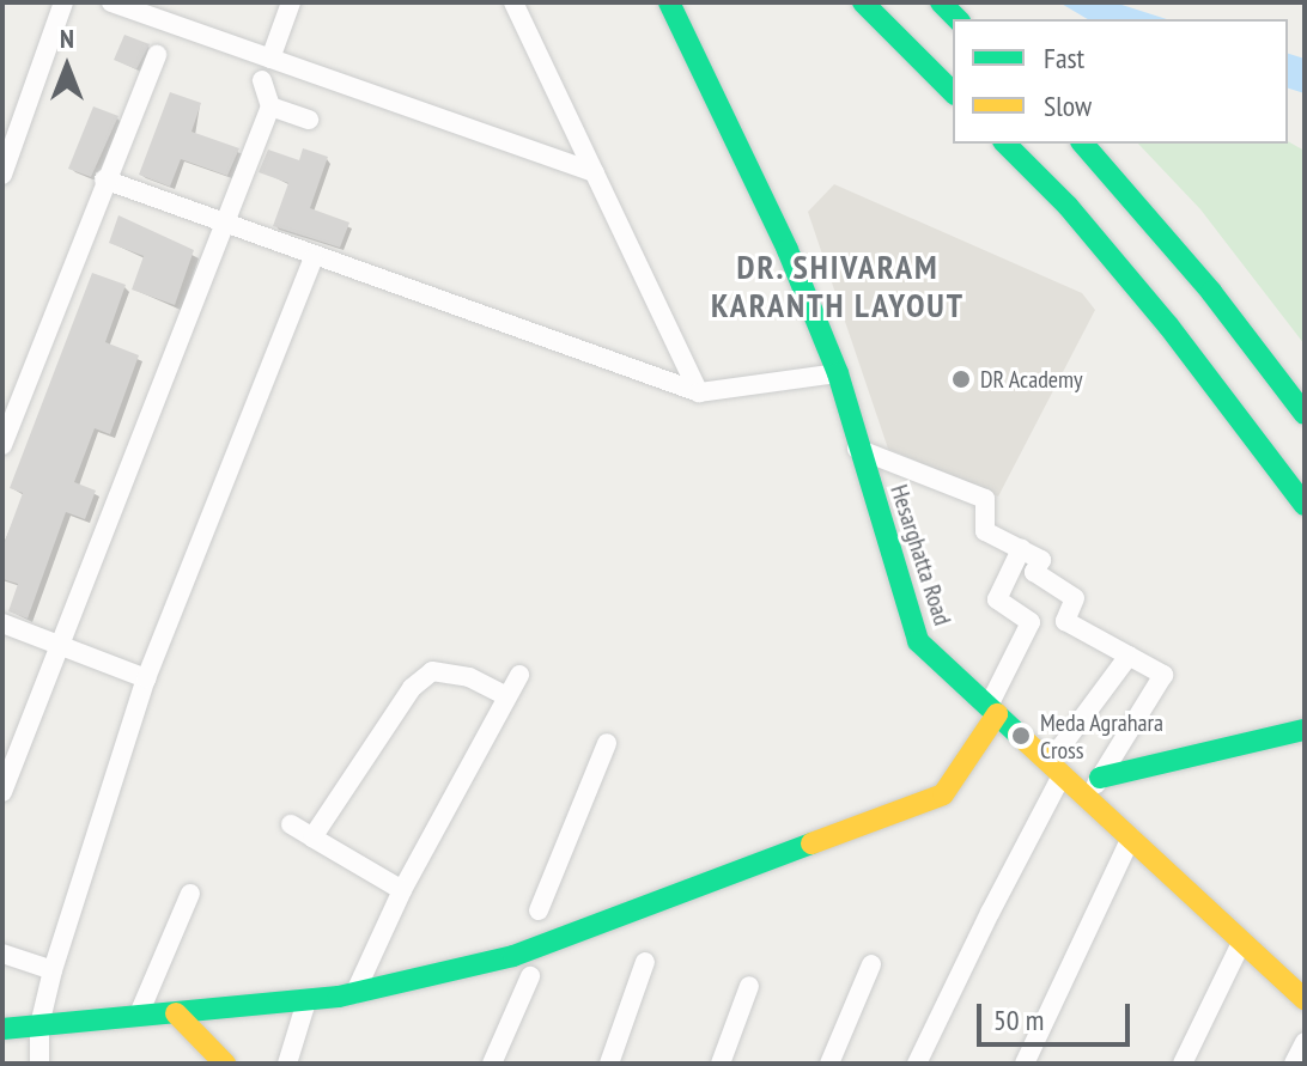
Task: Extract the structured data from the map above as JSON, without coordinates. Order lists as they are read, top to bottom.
{
  "streets": {
    "main road": ["Hesarghatta Road"]
  },
  "districts": ["DR. SHIVARAM KARANTH LAYOUT"],
  "places": ["DR Academy", "Meda Agrahara Cross"],
  "legend": ["Fast", "Slow"],
  "scale_bar": "50 m",
  "north": "top"
}
